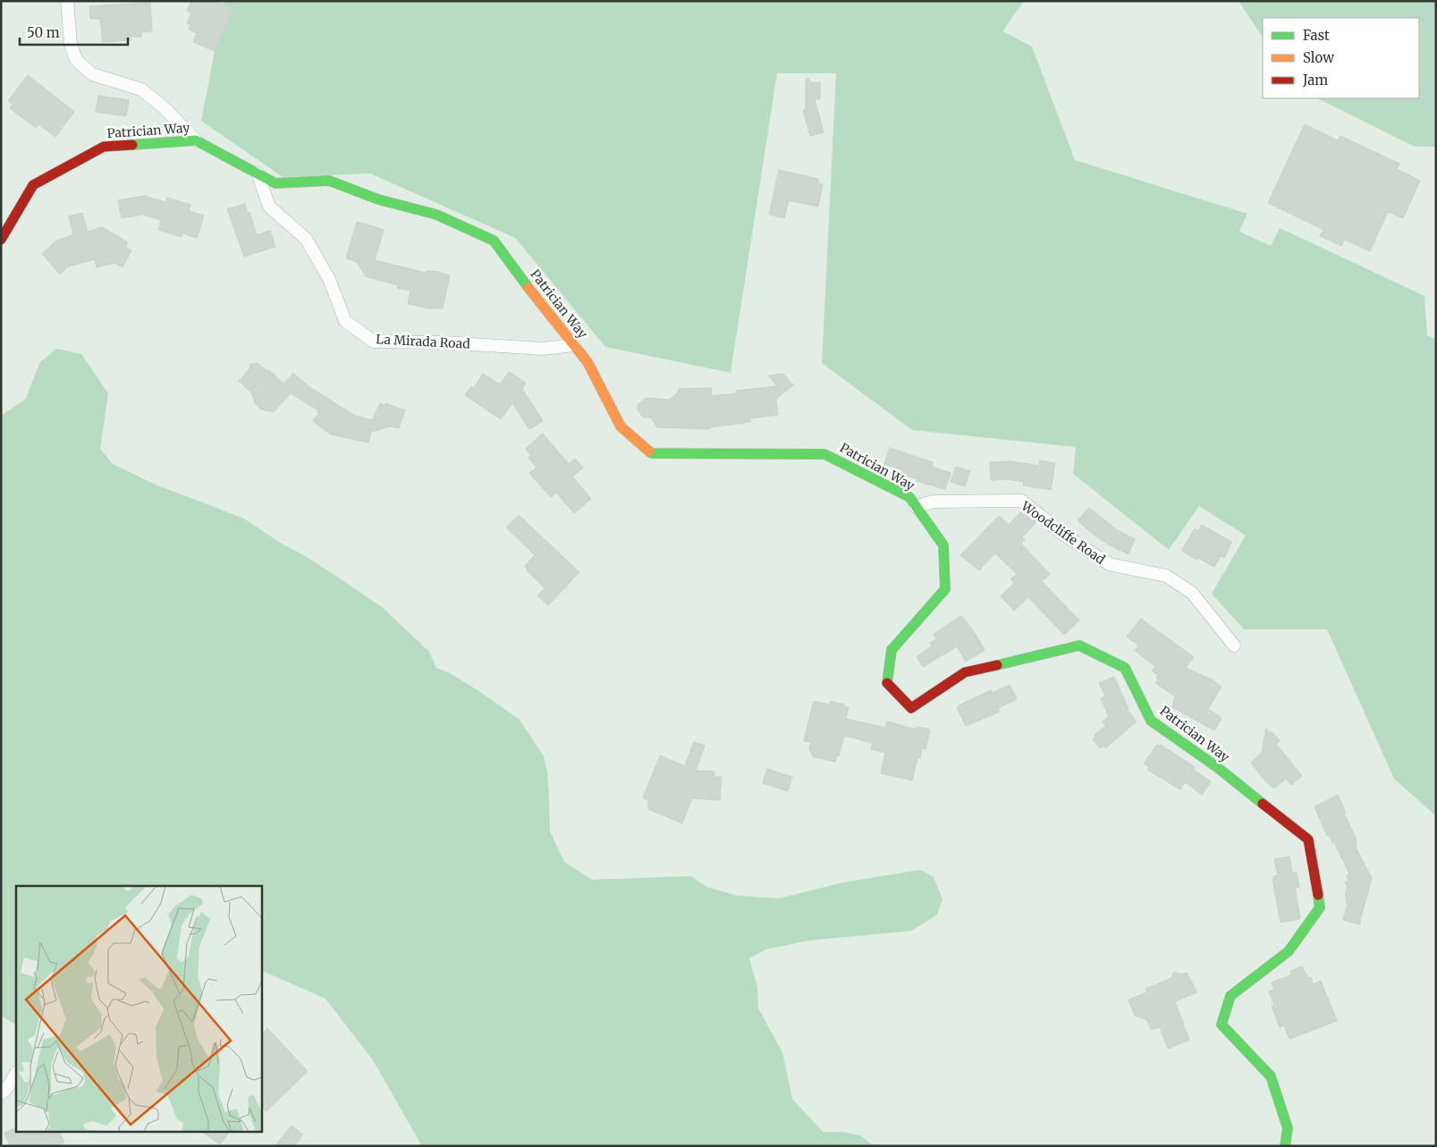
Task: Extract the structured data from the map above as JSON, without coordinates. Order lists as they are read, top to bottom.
{
  "streets": {
    "street": ["Patrician Way", "La Mirada Road", "Woodcliffe Road"]
  },
  "crossings": [
    ["Patrician Way", "La Mirada Road"],
    ["Patrician Way", "Woodcliffe Road"]
  ],
  "legend": ["Fast", "Slow", "Jam"],
  "scale_bar": "50 m"
}
